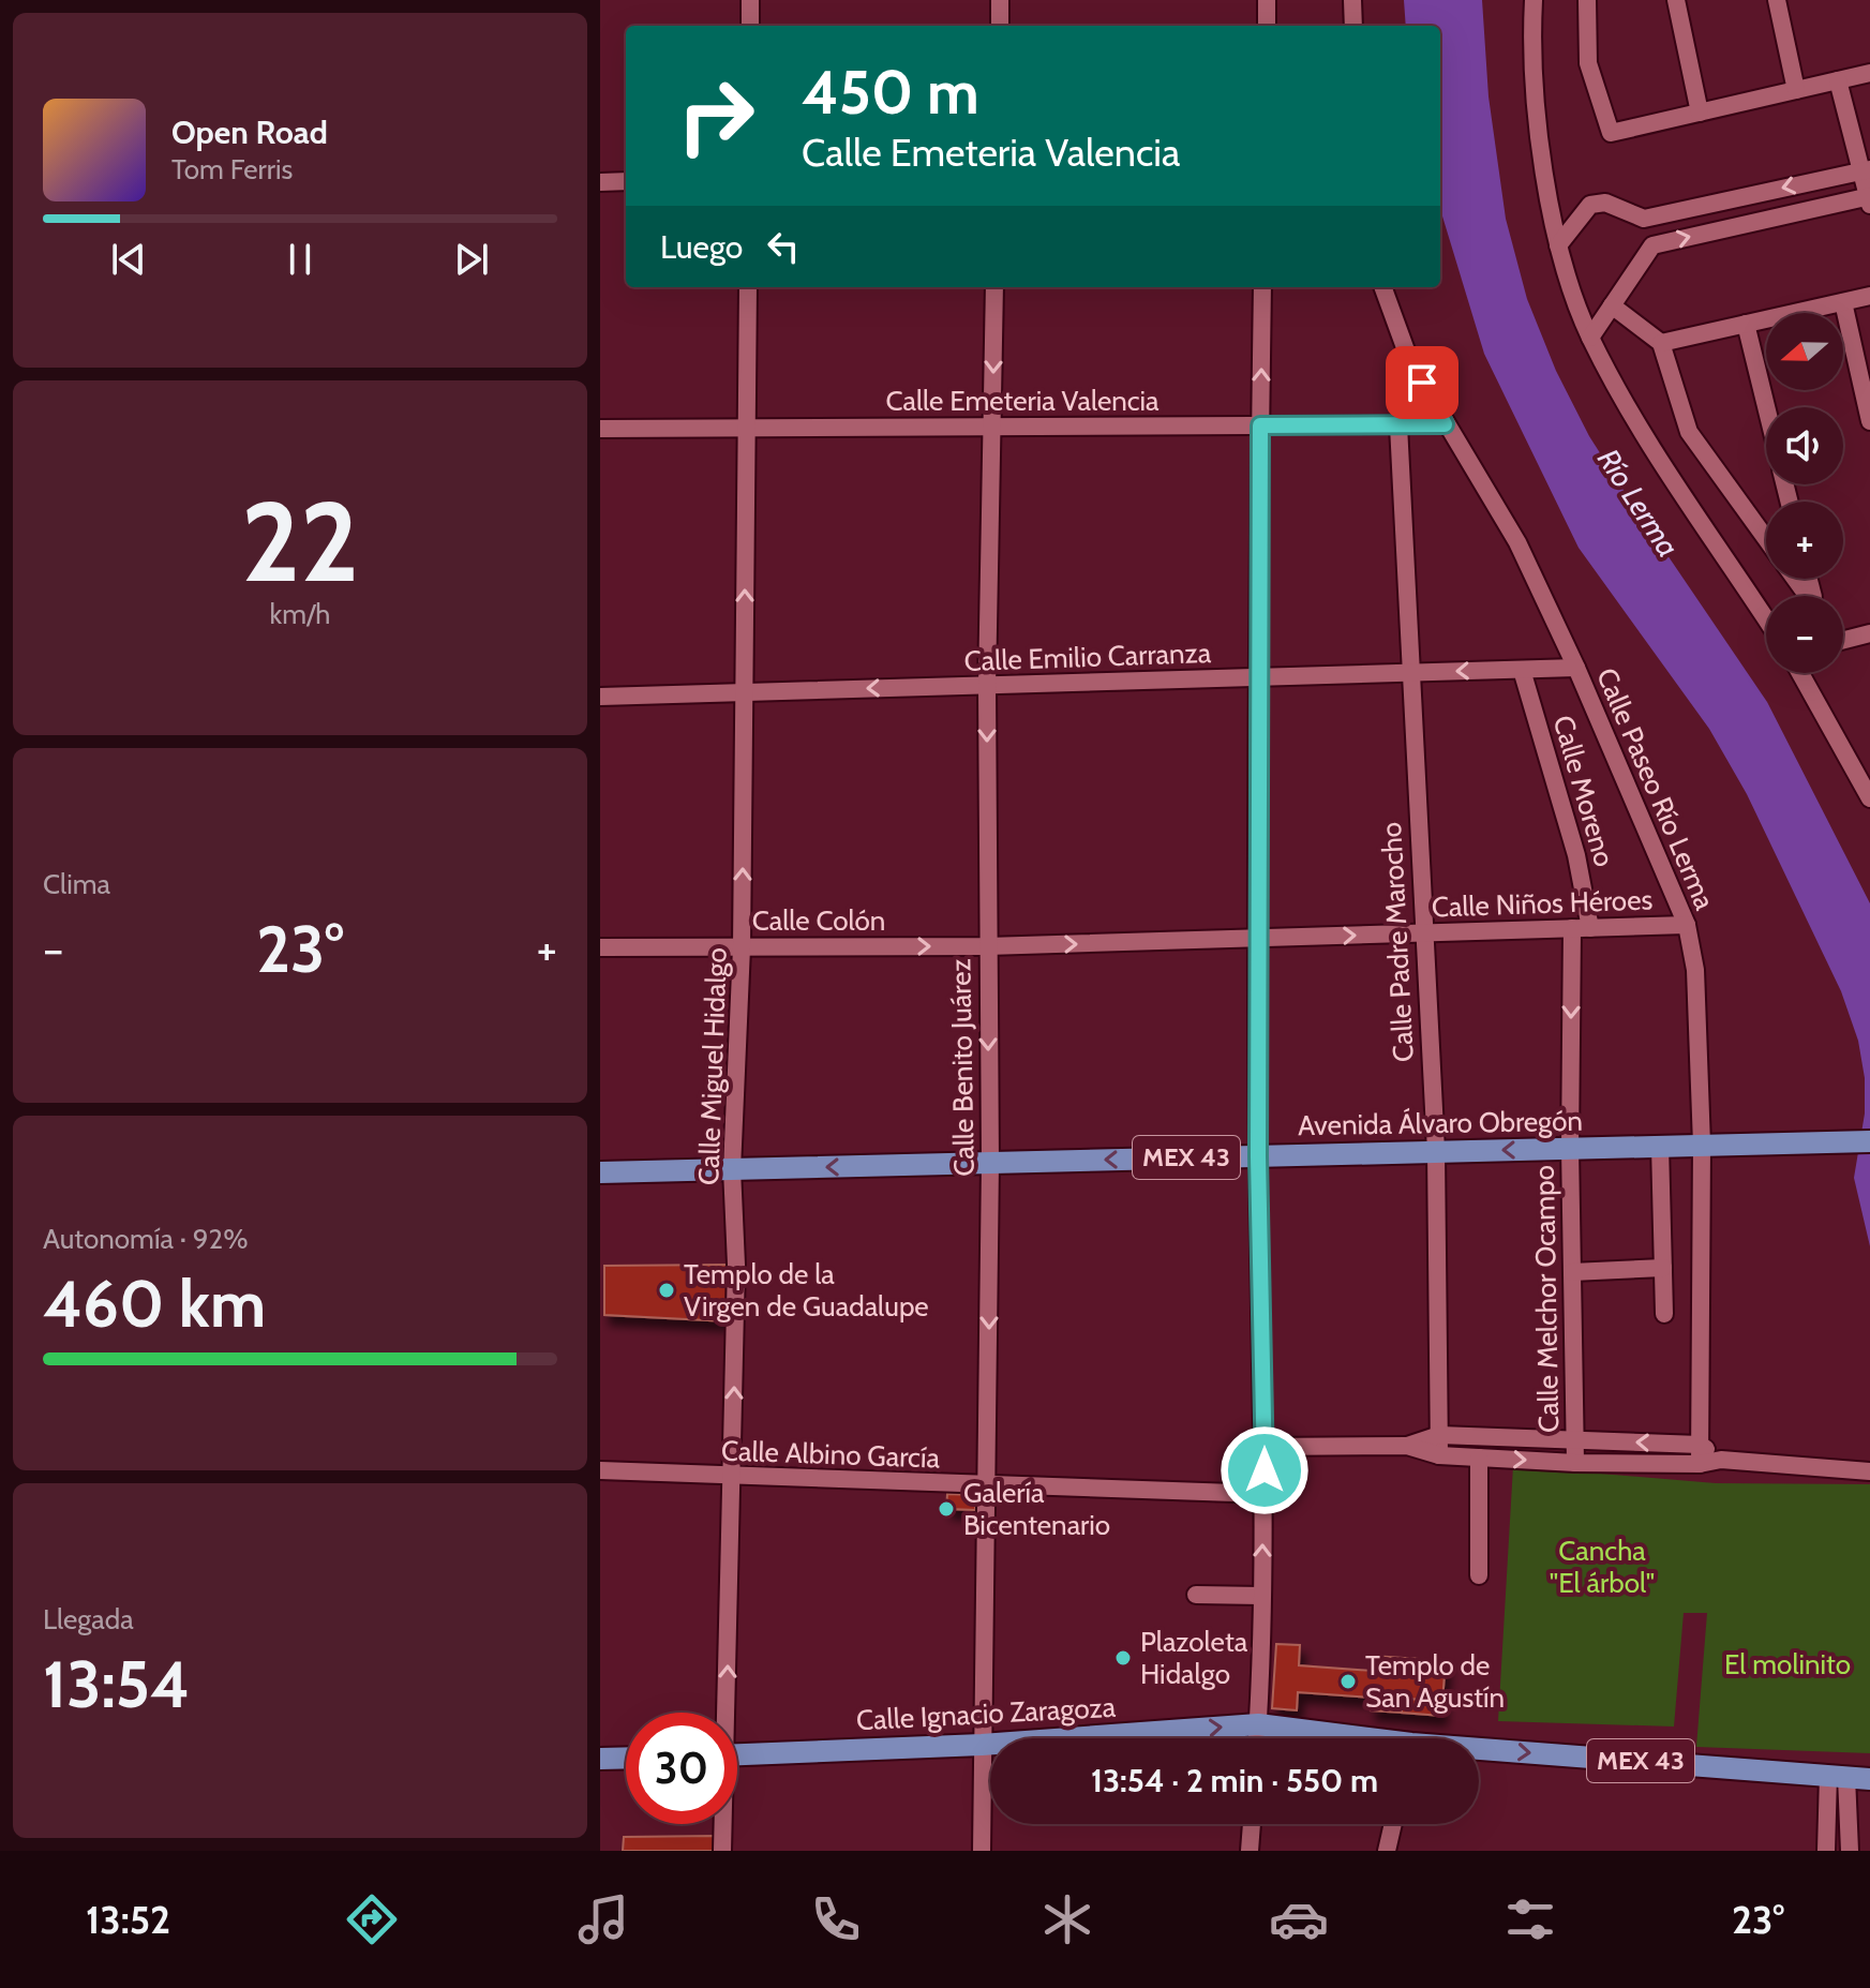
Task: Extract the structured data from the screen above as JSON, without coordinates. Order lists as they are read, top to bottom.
{
  "streets": {
    "main road": ["Avenida Álvaro Obregón", "MEX 43", "Calle Ignacio Zaragoza"],
    "street": [
      "Calle Emeteria Valencia",
      "Calle Emilio Carranza",
      "Calle Paseo Río Lerma",
      "Calle Moreno",
      "Calle Niños Héroes",
      "Calle Colón",
      "Calle Padre Marocho",
      "Calle Miguel Hidalgo",
      "Calle Benito Juárez",
      "Calle Melchor Ocampo",
      "Calle Albino García"
    ]
  },
  "crossings": [
    ["Calle Emeteria Valencia", "Calle Paseo Río Lerma"],
    ["Calle Emeteria Valencia", "Calle Padre Marocho"],
    ["Calle Emeteria Valencia", "Calle Miguel Hidalgo"],
    ["Calle Emeteria Valencia", "Calle Benito Juárez"],
    ["Calle Emilio Carranza", "Calle Paseo Río Lerma"],
    ["Calle Emilio Carranza", "Calle Moreno"],
    ["Calle Emilio Carranza", "Calle Padre Marocho"],
    ["Calle Emilio Carranza", "Calle Miguel Hidalgo"],
    ["Calle Emilio Carranza", "Calle Benito Juárez"],
    ["Calle Paseo Río Lerma", "Calle Niños Héroes"],
    ["Calle Paseo Río Lerma", "Avenida Álvaro Obregón"],
    ["Calle Moreno", "Calle Niños Héroes"],
    ["Calle Moreno", "Calle Melchor Ocampo"],
    ["Calle Niños Héroes", "Calle Colón"],
    ["Calle Niños Héroes", "Calle Padre Marocho"],
    ["Calle Niños Héroes", "Calle Benito Juárez"],
    ["Calle Niños Héroes", "Calle Melchor Ocampo"],
    ["Calle Colón", "Calle Miguel Hidalgo"],
    ["Calle Colón", "Calle Benito Juárez"],
    ["Calle Padre Marocho", "Avenida Álvaro Obregón"],
    ["Calle Miguel Hidalgo", "Avenida Álvaro Obregón"],
    ["Calle Miguel Hidalgo", "Calle Albino García"],
    ["Calle Benito Juárez", "Avenida Álvaro Obregón"],
    ["Calle Benito Juárez", "Calle Albino García"],
    ["Calle Benito Juárez", "Calle Ignacio Zaragoza"],
    ["Avenida Álvaro Obregón", "Calle Melchor Ocampo"]
  ],
  "one_way": [
    "Calle Emilio Carranza",
    "Calle Niños Héroes",
    "Calle Colón",
    "Calle Miguel Hidalgo",
    "Calle Benito Juárez",
    "Avenida Álvaro Obregón",
    "Calle Melchor Ocampo",
    "Calle Ignacio Zaragoza"
  ],
  "water": ["Río Lerma"],
  "parks": ["Cancha \"El árbol\"", "El molinito"],
  "places": [
    "Templo de la Virgen de Guadalupe",
    "Galería Bicentenario",
    "Plazoleta Hidalgo",
    "Templo de San Agustín"
  ],
  "north": "left",
  "page": {
    "turn": ["450 m", "Calle Emeteria Valencia"],
    "song": ["Open Road", "Tom Ferris"],
    "then": "Luego",
    "map_buttons": ["+", "−"],
    "tile": [
      ["22", "km/h"],
      "Clima",
      ["Autonomía · 92%", "460 km"],
      ["Llegada", "13:54"]
    ],
    "heat": ["−", "23°", "+"],
    "limit": "30",
    "trip": "13:54 · 2 min · 550 m",
    "tabs": ["13:52", "23°"]
  }
}
